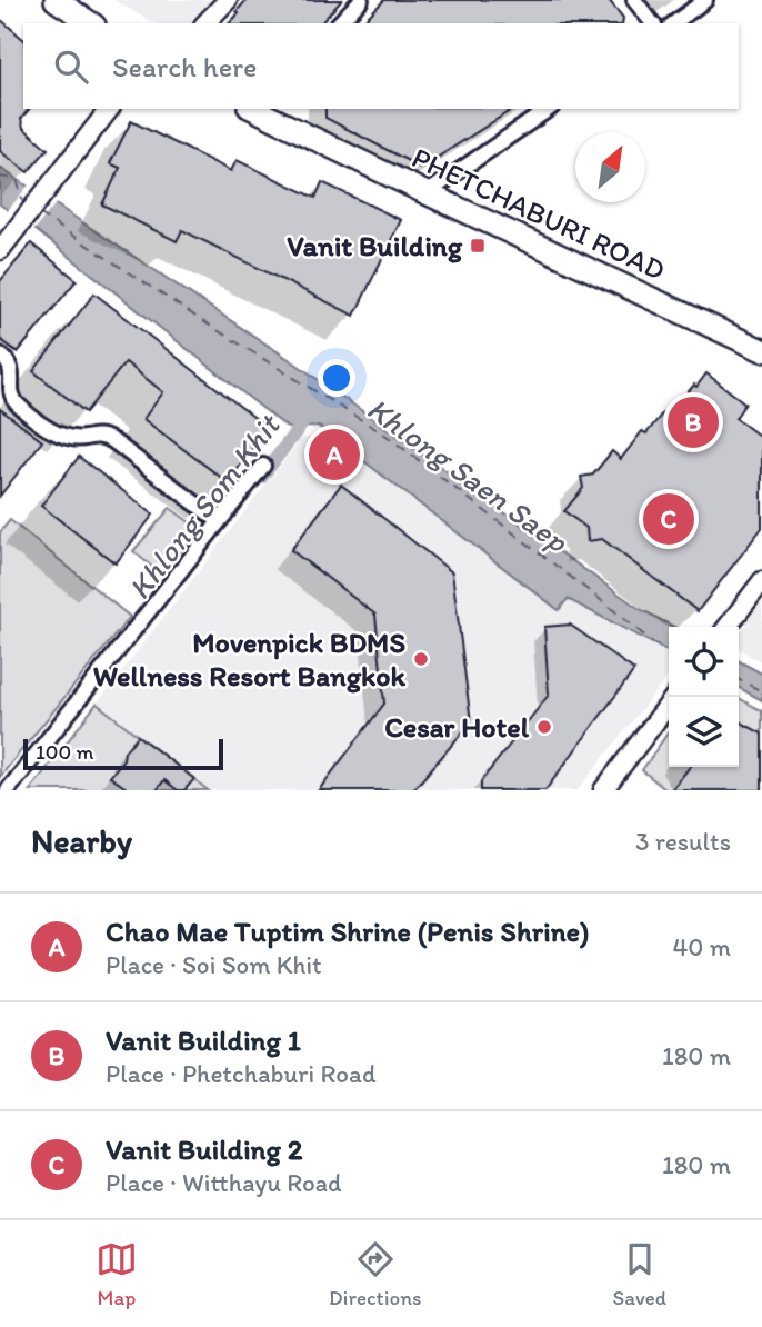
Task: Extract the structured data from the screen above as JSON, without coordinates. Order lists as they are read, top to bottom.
{
  "streets": {
    "main road": ["PHETCHABURI ROAD"]
  },
  "water": ["Khlong Saen Saep", "Khlong Som Khit"],
  "places": {
    "transit": ["Vanit Building"],
    "other": ["Movenpick BDMS Wellness Resort Bangkok", "Cesar Hotel"]
  },
  "scale_bar": "100 m",
  "north": "top right",
  "page": {
    "search": "Search here",
    "pins": ["B", "A", "C"],
    "scale": "100 m",
    "heading": ["Nearby", "3 results"],
    "list": [
      {
        "mark": "A",
        "name": "Chao Mae Tuptim Shrine (Penis Shrine)",
        "note": "Place · Soi Som Khit",
        "value": "40 m"
      },
      {
        "mark": "B",
        "name": "Vanit Building 1",
        "note": "Place · Phetchaburi Road",
        "value": "180 m"
      },
      {
        "mark": "C",
        "name": "Vanit Building 2",
        "note": "Place · Witthayu Road",
        "value": "180 m"
      }
    ],
    "nav": ["Map", "Directions", "Saved"]
  }
}
